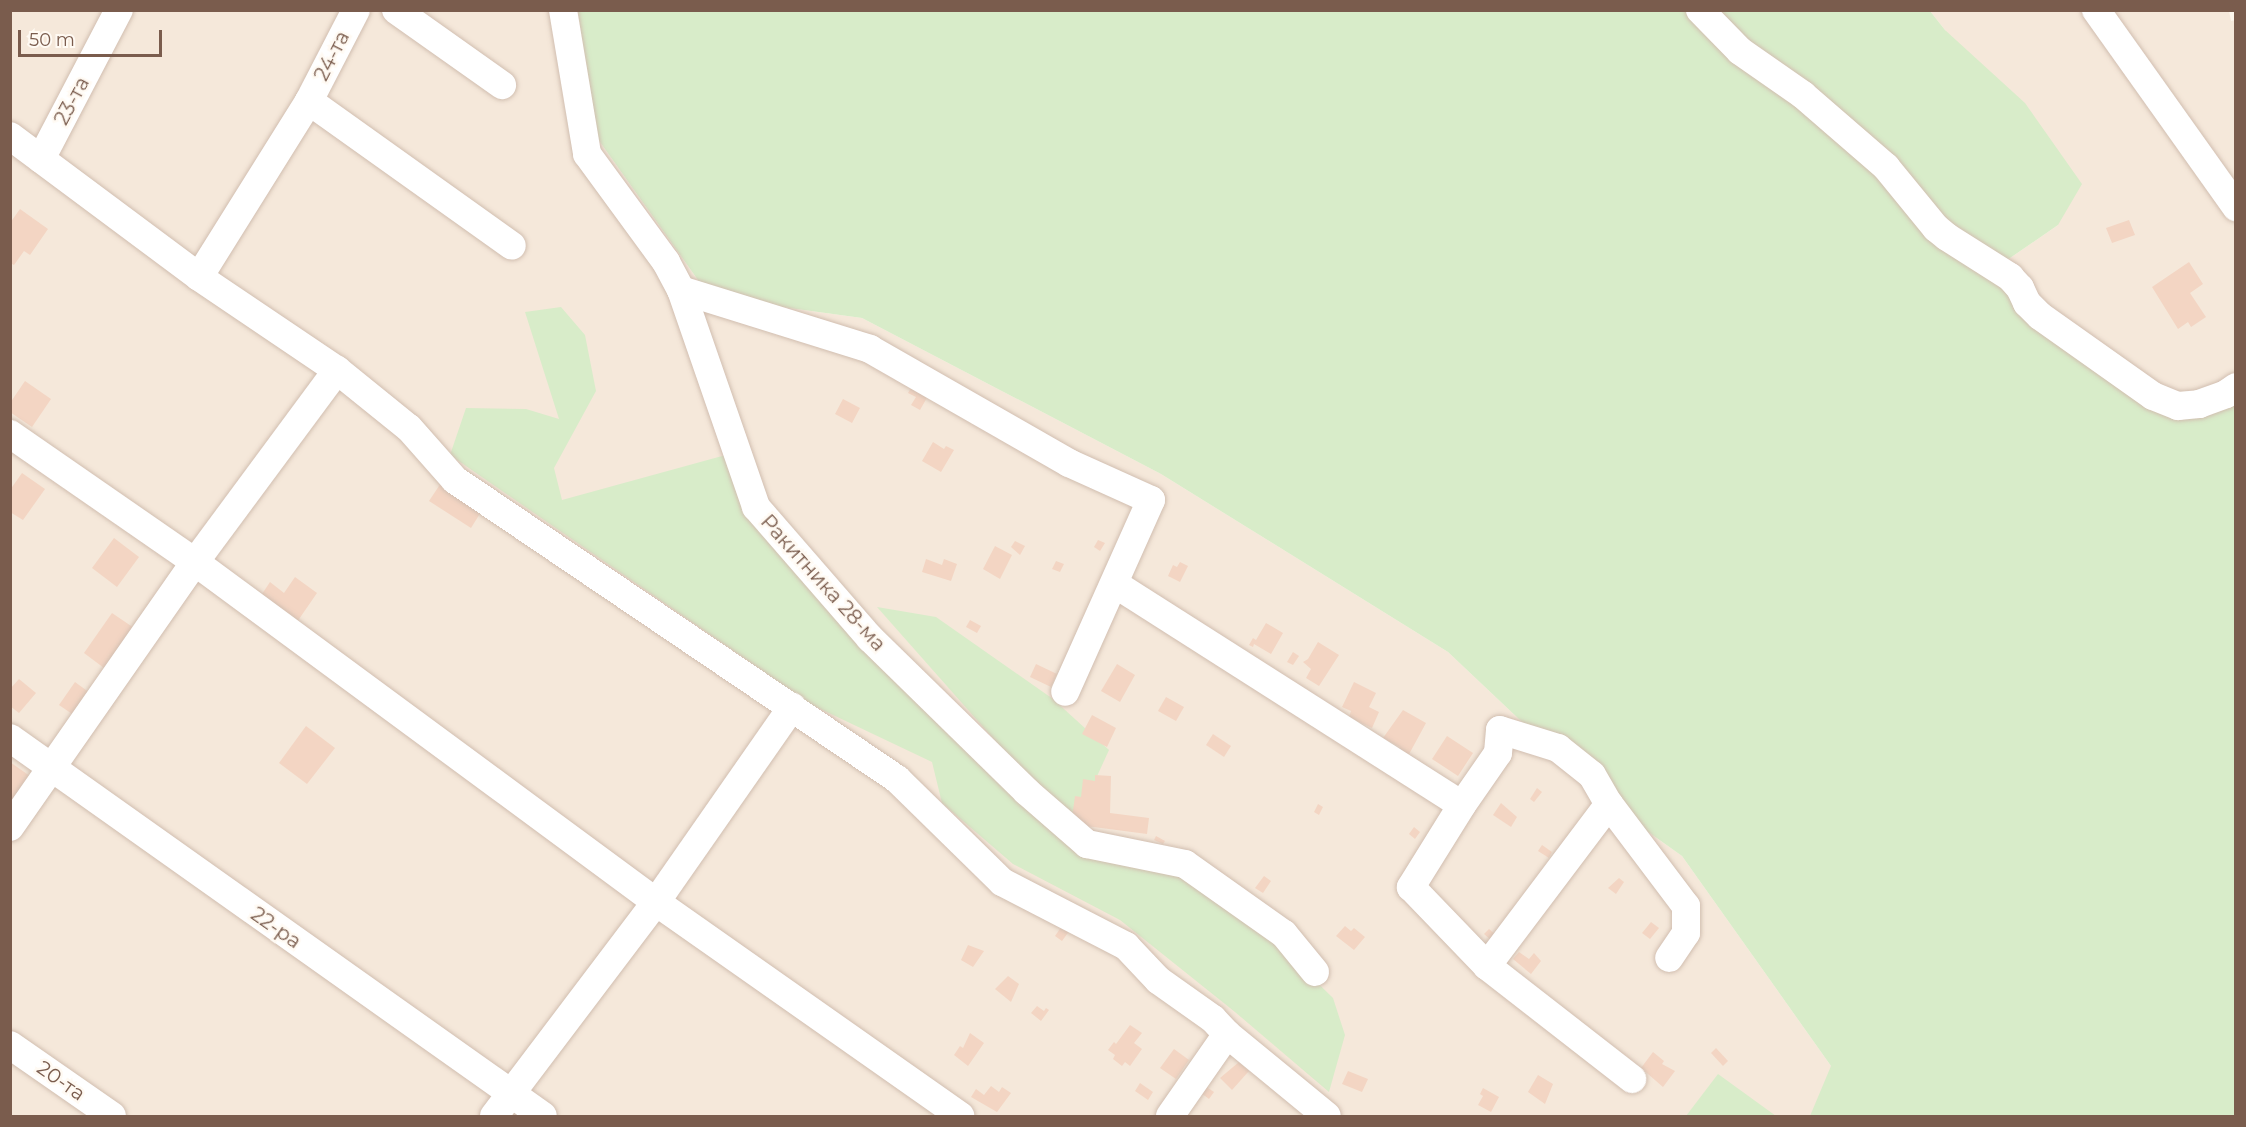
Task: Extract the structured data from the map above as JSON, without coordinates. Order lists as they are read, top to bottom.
{
  "streets": {
    "street": [
      "24-та",
      "23-та",
      "Ракитника 28-ма",
      "22-ра",
      "20-та"
    ]
  },
  "scale_bar": "50 m"
}
